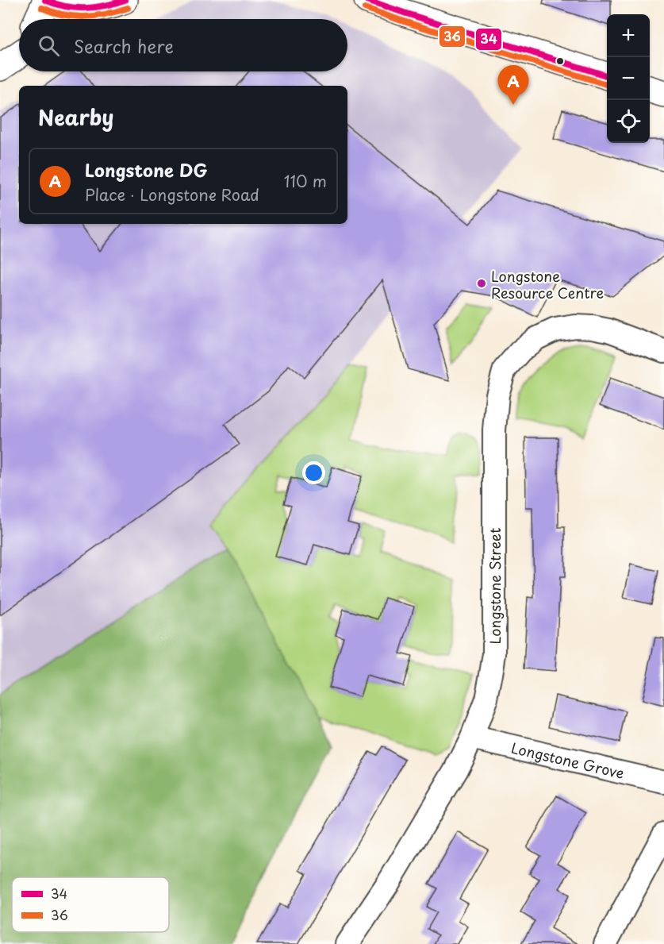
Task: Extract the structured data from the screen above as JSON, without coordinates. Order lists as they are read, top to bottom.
{
  "streets": {
    "street": ["Longstone Street", "Longstone Grove"]
  },
  "crossings": [
    ["Longstone Street", "Longstone Grove"]
  ],
  "places": ["Longstone Resource Centre"],
  "lines": ["transit line 34", "transit line 36"],
  "legend": ["34", "36"],
  "page": {
    "map_buttons": ["+", "−"],
    "search": "Search here",
    "pins": "A",
    "heading": "Nearby",
    "list": [
      {
        "mark": "A",
        "name": "Longstone DG",
        "note": "Place · Longstone Road",
        "value": "110 m"
      }
    ]
  }
}
